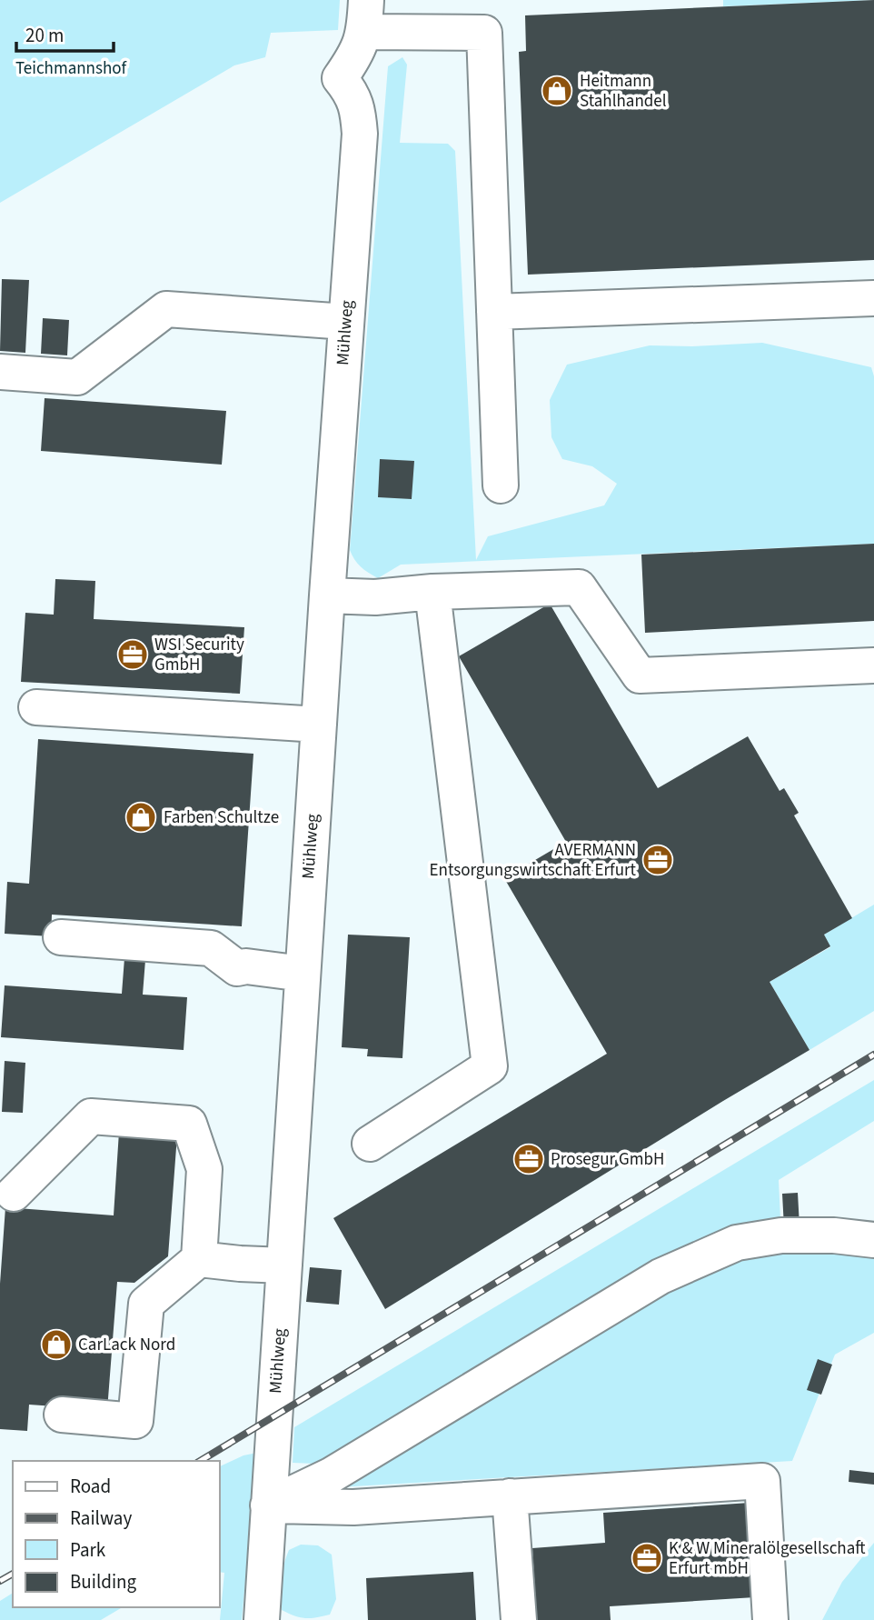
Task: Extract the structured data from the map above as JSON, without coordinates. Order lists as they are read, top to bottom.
{
  "streets": {
    "street": ["Mühlweg"]
  },
  "parks": ["Teichmannshof"],
  "places": {
    "shop": ["Heitmann Stahlhandel", "Farben Schultze", "CarLack Nord"],
    "office": [
      "WSI Security GmbH",
      "AVERMANN Entsorgungswirtschaft Erfurt",
      "Prosegur GmbH",
      "K & W Mineralölgesellschaft Erfurt mbH"
    ]
  },
  "legend": [
    "Road",
    "Railway",
    "Park",
    "Building"
  ],
  "scale_bar": "20 m"
}
